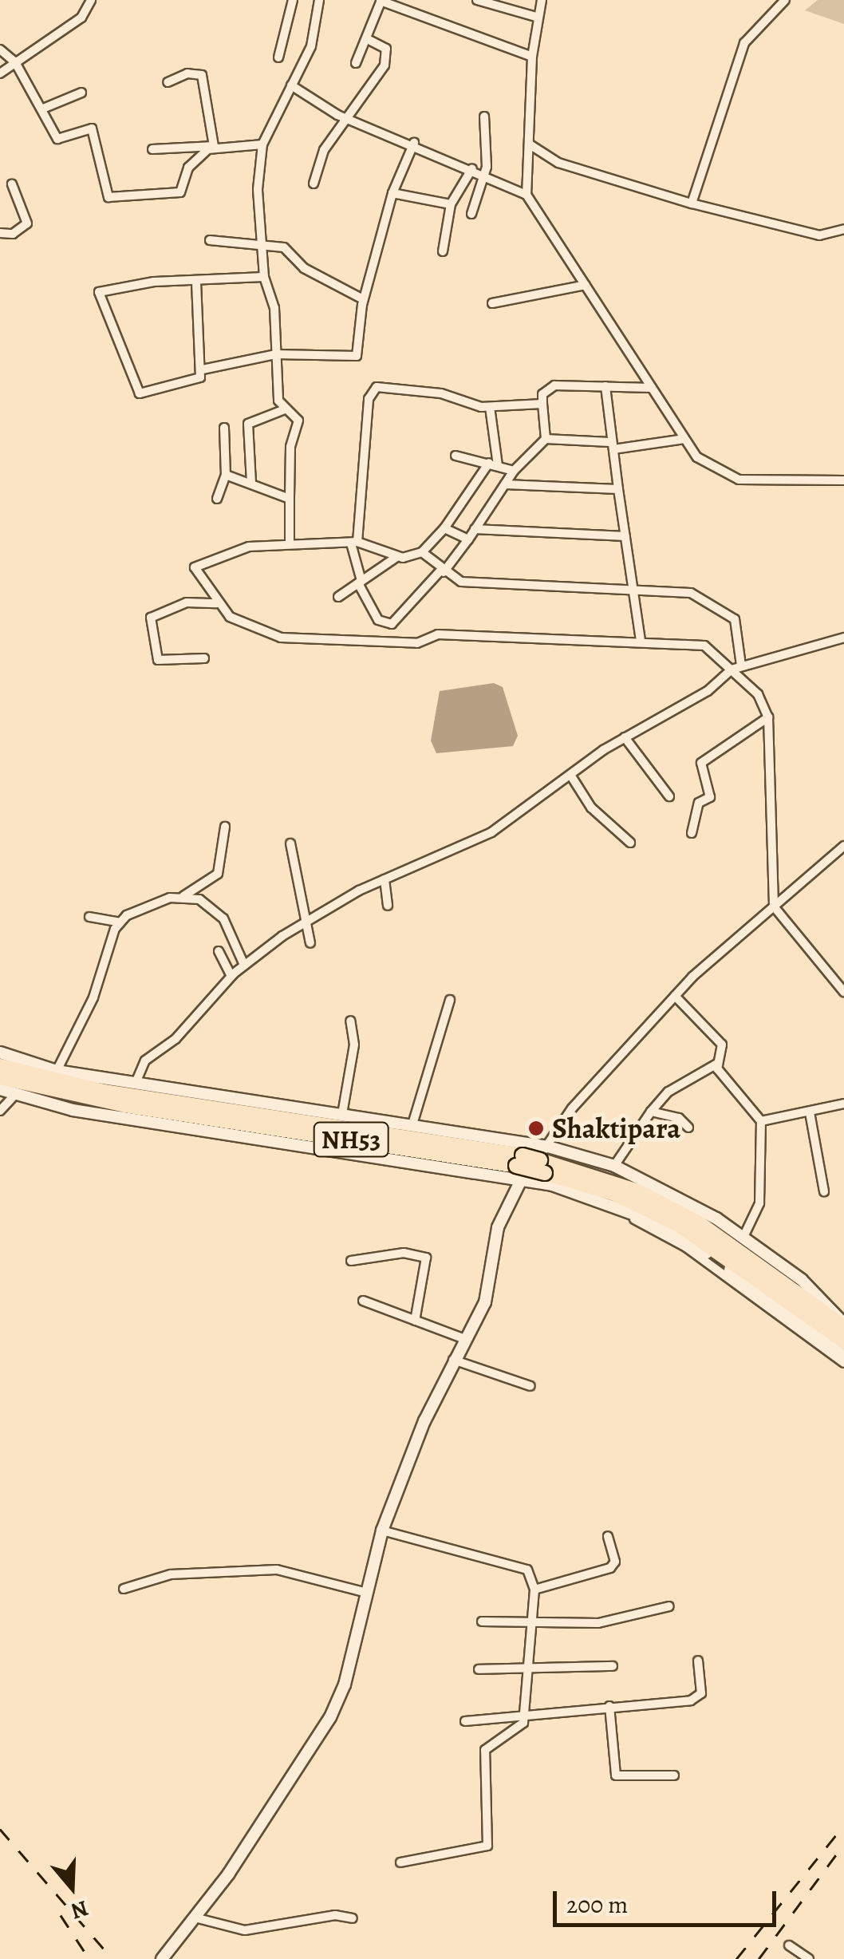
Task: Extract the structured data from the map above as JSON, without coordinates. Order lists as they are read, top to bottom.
{
  "streets": {
    "highway": ["NH53"]
  },
  "places": ["Shaktipara"],
  "scale_bar": "200 m",
  "north": "bottom"
}
